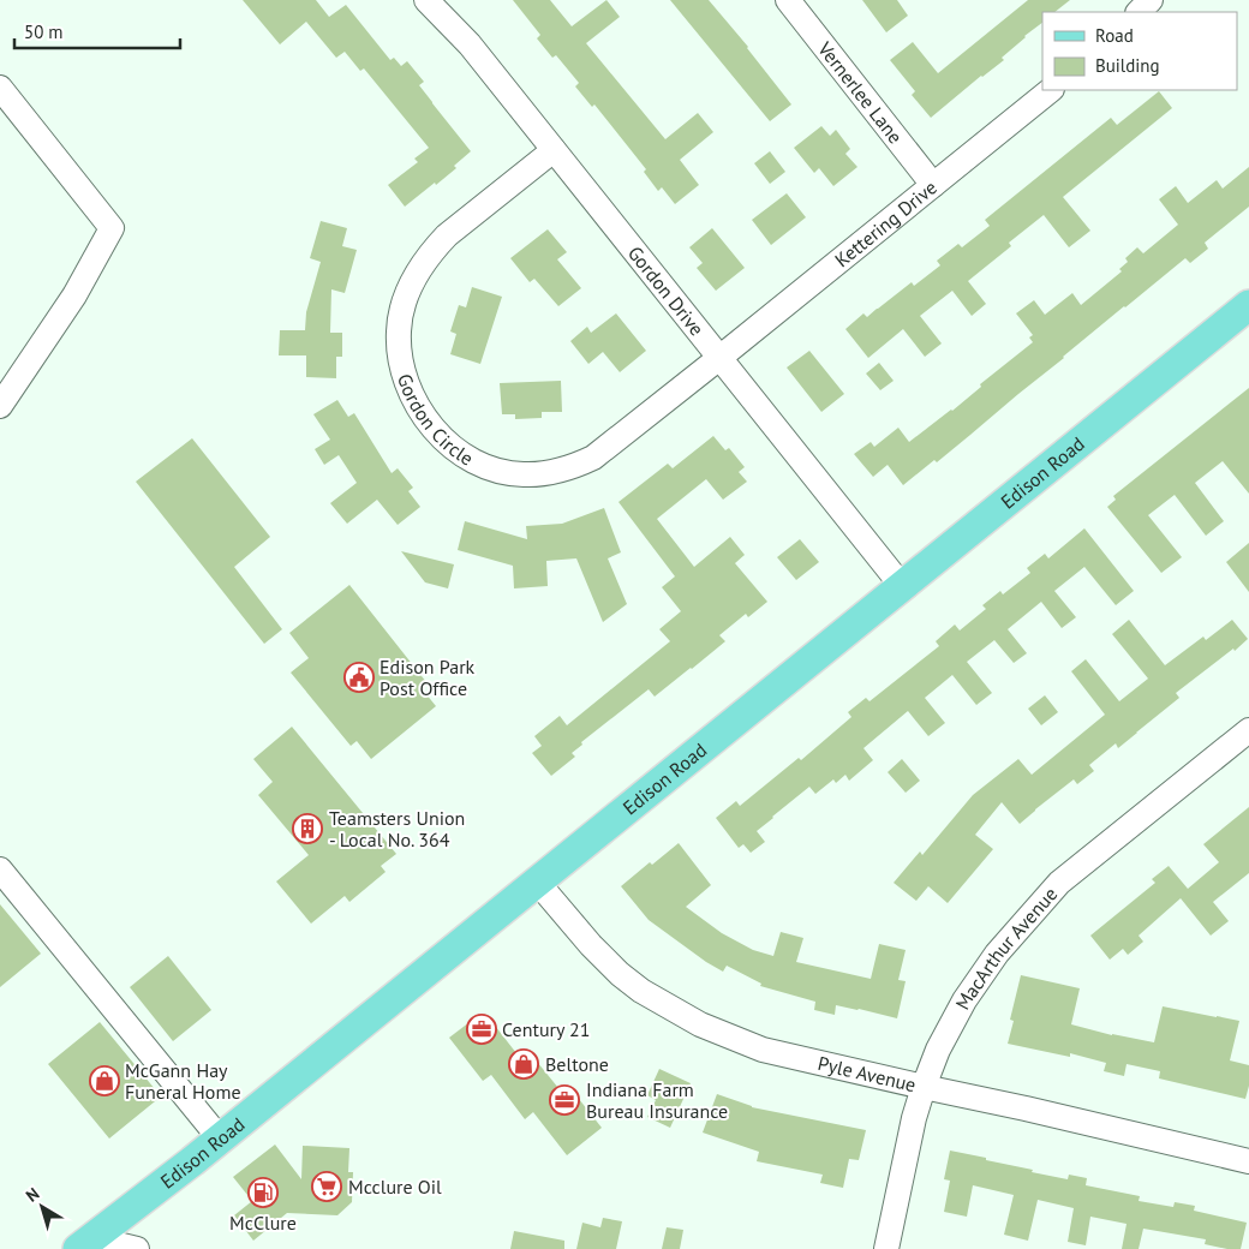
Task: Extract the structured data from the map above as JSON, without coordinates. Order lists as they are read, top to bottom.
{
  "streets": {
    "main road": ["Edison Road"],
    "street": [
      "Vernerlee Lane",
      "Kettering Drive",
      "Gordon Drive",
      "Gordon Circle",
      "MacArthur Avenue",
      "Pyle Avenue"
    ]
  },
  "crossings": [
    ["Vernerlee Lane", "Kettering Drive"],
    ["Kettering Drive", "Gordon Drive"],
    ["Kettering Drive", "Gordon Circle"],
    ["Gordon Drive", "Gordon Circle"],
    ["Gordon Drive", "Edison Road"],
    ["Edison Road", "Pyle Avenue"],
    ["MacArthur Avenue", "Pyle Avenue"]
  ],
  "places": {
    "public building": ["Edison Park Post Office"],
    "building": ["Teamsters Union - Local No. 364"],
    "office": ["Century 21", "Indiana Farm Bureau Insurance"],
    "shop": ["Beltone", "McGann Hay Funeral Home"],
    "supermarket": ["Mcclure Oil"],
    "fuel station": ["McClure"]
  },
  "legend": ["Road", "Building"],
  "scale_bar": "50 m",
  "north": "top left"
}
